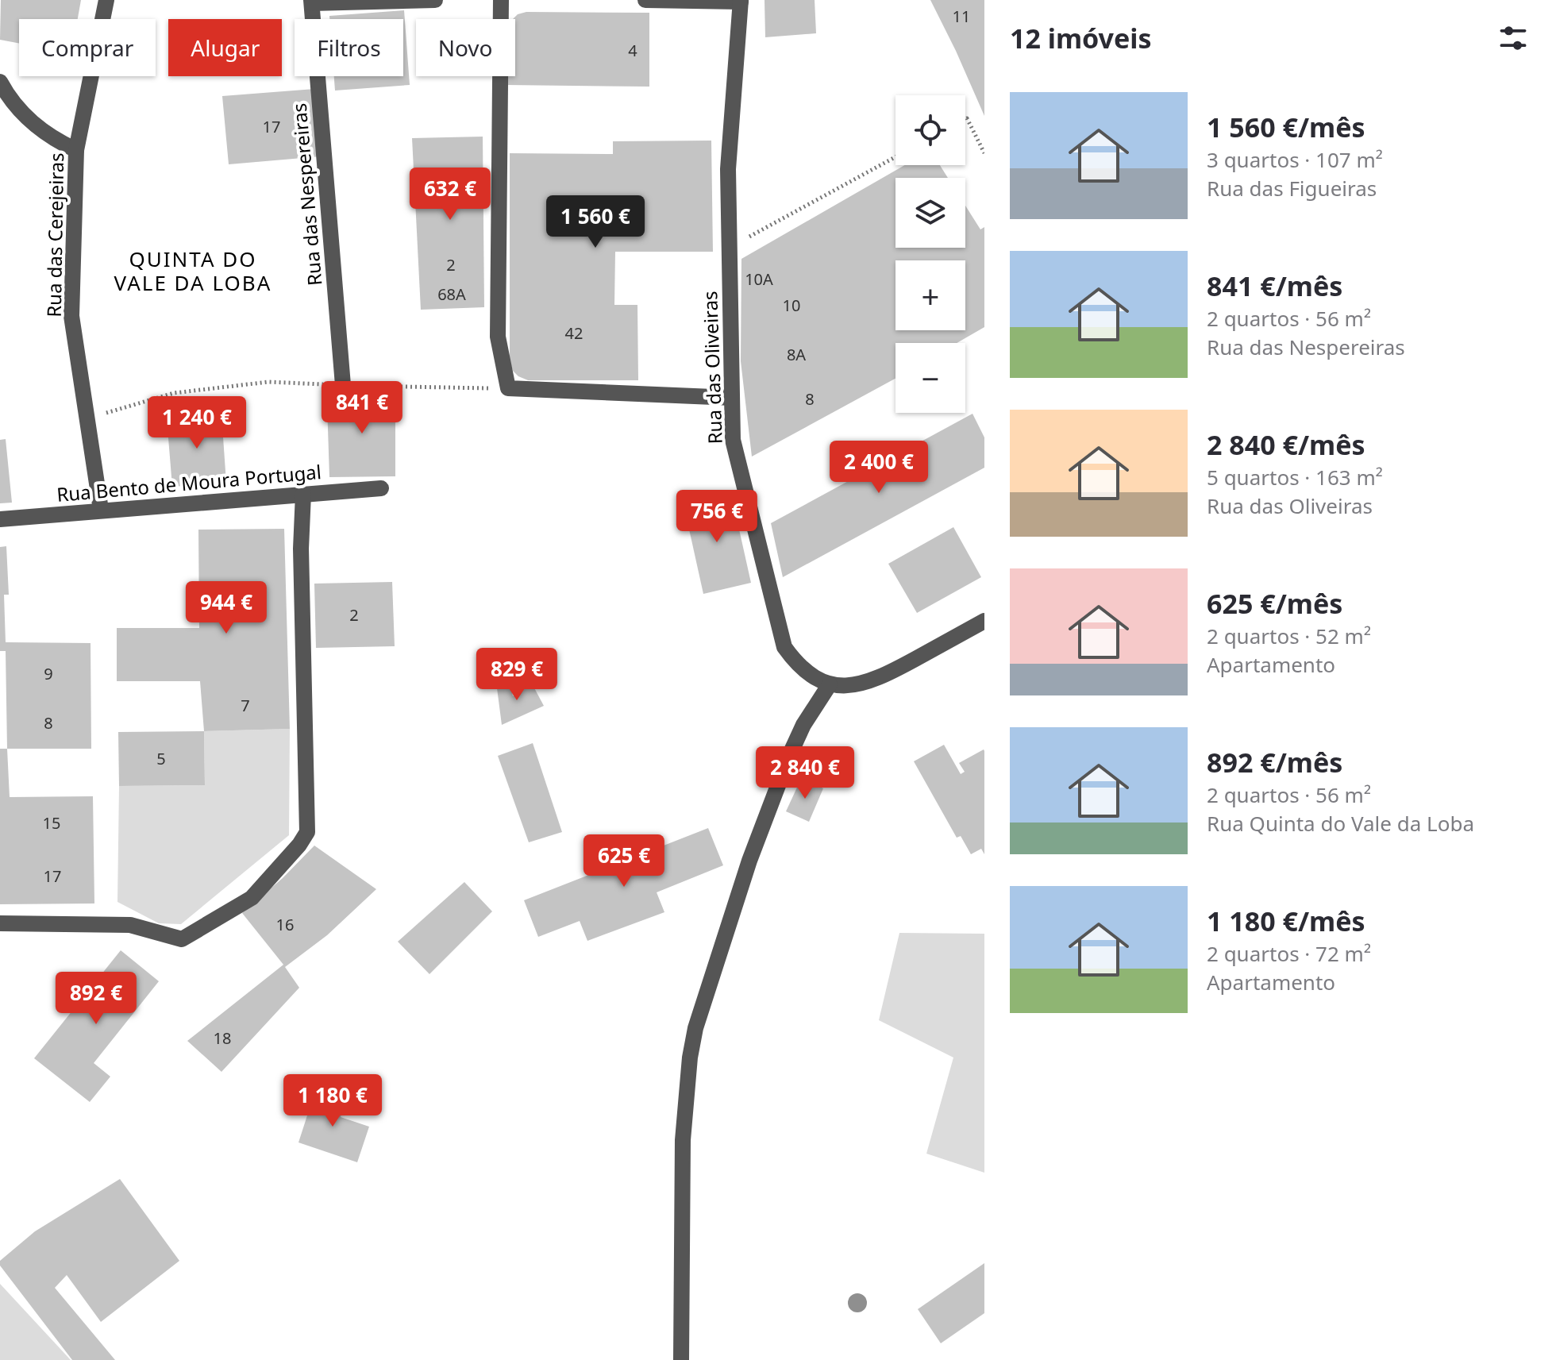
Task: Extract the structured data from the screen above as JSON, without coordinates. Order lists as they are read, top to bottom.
{
  "streets": {
    "street": [
      "Rua das Nespereiras",
      "Rua das Cerejeiras",
      "Rua das Oliveiras",
      "Rua Bento de Moura Portugal"
    ]
  },
  "crossings": [
    ["Rua das Cerejeiras", "Rua Bento de Moura Portugal"]
  ],
  "districts": ["QUINTA DO VALE DA LOBA"],
  "house_numbers": [
    "11",
    "4",
    "17",
    "2",
    "10A",
    "68A",
    "10",
    "42",
    "8A",
    "8",
    "2",
    "9",
    "7",
    "8",
    "5",
    "15",
    "17",
    "16",
    "18"
  ],
  "page": {
    "heading": "12 imóveis",
    "chip": [
      "Comprar",
      "Alugar",
      "Filtros",
      "Novo"
    ],
    "list": [
      {
        "name": "1 560 €/mês",
        "note": "3 quartos · 107 m² · Rua das Figueiras"
      },
      {
        "name": "841 €/mês",
        "note": "2 quartos · 56 m² · Rua das Nespereiras"
      },
      {
        "name": "2 840 €/mês",
        "note": "5 quartos · 163 m² · Rua das Oliveiras"
      },
      {
        "name": "625 €/mês",
        "note": "2 quartos · 52 m² · Apartamento"
      },
      {
        "name": "892 €/mês",
        "note": "2 quartos · 56 m² · Rua Quinta do Vale da Loba"
      },
      {
        "name": "1 180 €/mês",
        "note": "2 quartos · 72 m² · Apartamento"
      }
    ],
    "map_buttons": ["+", "−"],
    "price": [
      "632 €",
      "1 560 €",
      "841 €",
      "1 240 €",
      "2 400 €",
      "756 €",
      "944 €",
      "829 €",
      "2 840 €",
      "625 €",
      "892 €",
      "1 180 €"
    ]
  }
}
